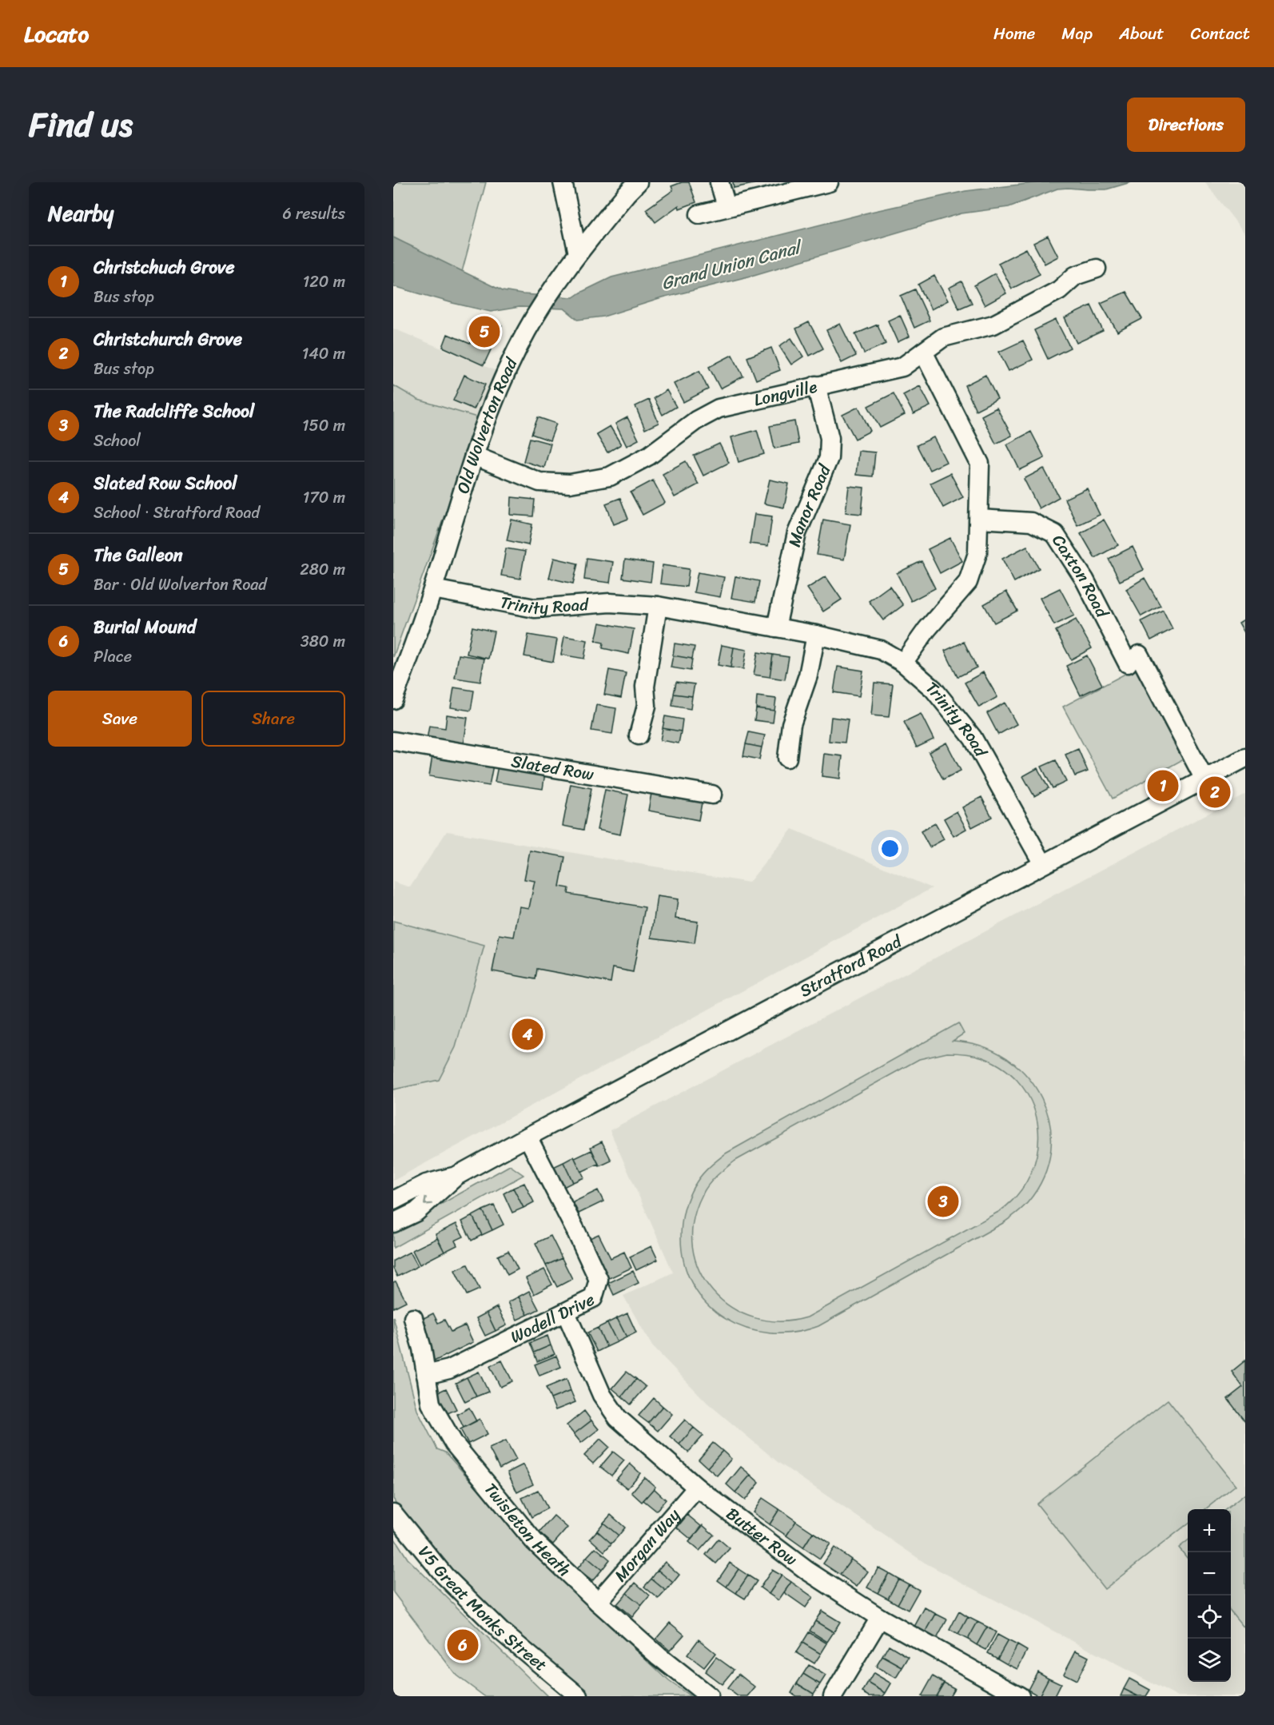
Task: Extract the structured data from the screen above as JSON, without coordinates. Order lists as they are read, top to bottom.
{
  "streets": {
    "street": [
      "Longville",
      "Old Wolverton Road",
      "Manor Road",
      "Caxton Road",
      "Trinity Road",
      "Slated Row",
      "Stratford Road",
      "Wodell Drive",
      "Twisleton Heath",
      "Butter Row",
      "Morgan Way",
      "V5 Great Monks Street"
    ]
  },
  "crossings": [
    ["Longville", "Old Wolverton Road"],
    ["Longville", "Manor Road"],
    ["Old Wolverton Road", "Trinity Road"],
    ["Manor Road", "Trinity Road"],
    ["Caxton Road", "Stratford Road"],
    ["Trinity Road", "Stratford Road"],
    ["Stratford Road", "Wodell Drive"],
    ["Wodell Drive", "Twisleton Heath"],
    ["Wodell Drive", "Butter Row"],
    ["Twisleton Heath", "Morgan Way"],
    ["Butter Row", "Morgan Way"]
  ],
  "water": ["Grand Union Canal"],
  "page": {
    "header": "Locato",
    "nav": [
      "Home",
      "Map",
      "About",
      "Contact"
    ],
    "title": "Find us",
    "buttons": [
      "Directions",
      ["Save", "Share"]
    ],
    "heading": ["Nearby", "6 results"],
    "list": [
      {
        "mark": "1",
        "name": "Christchuch Grove",
        "note": "Bus stop",
        "value": "120 m"
      },
      {
        "mark": "2",
        "name": "Christchurch Grove",
        "note": "Bus stop",
        "value": "140 m"
      },
      {
        "mark": "3",
        "name": "The Radcliffe School",
        "note": "School",
        "value": "150 m"
      },
      {
        "mark": "4",
        "name": "Slated Row School",
        "note": "School · Stratford Road",
        "value": "170 m"
      },
      {
        "mark": "5",
        "name": "The Galleon",
        "note": "Bar · Old Wolverton Road",
        "value": "280 m"
      },
      {
        "mark": "6",
        "name": "Burial Mound",
        "note": "Place",
        "value": "380 m"
      }
    ],
    "pins": [
      "5",
      "1",
      "2",
      "4",
      "3",
      "6"
    ],
    "map_buttons": ["+", "−"]
  }
}
